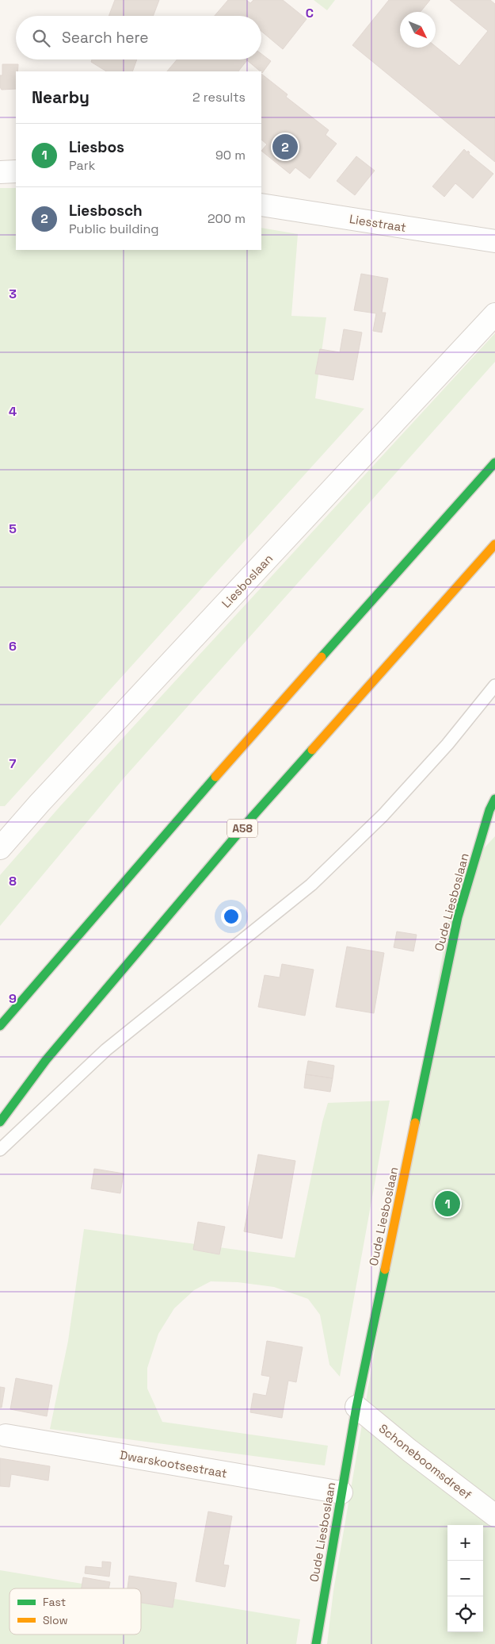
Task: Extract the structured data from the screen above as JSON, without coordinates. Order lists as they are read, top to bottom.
{
  "streets": {
    "main road": ["A58", "Oude Liesboslaan"],
    "street": [
      "Liesstraat",
      "Liesboslaan",
      "Schoneboomsdreef",
      "Dwarskootsestraat"
    ]
  },
  "crossings": [
    ["Oude Liesboslaan", "Schoneboomsdreef"],
    ["Oude Liesboslaan", "Dwarskootsestraat"]
  ],
  "legend": ["Fast", "Slow"],
  "north": "bottom right",
  "page": {
    "search": "Search here",
    "heading": ["Nearby", "2 results"],
    "list": [
      {
        "mark": "1",
        "name": "Liesbos",
        "note": "Park",
        "value": "90 m"
      },
      {
        "mark": "2",
        "name": "Liesbosch",
        "note": "Public building",
        "value": "200 m"
      }
    ],
    "pins": ["2", "1"],
    "map_buttons": ["+", "−"]
  },
  "grid": {
    "columns": ["C"],
    "rows": [
      "3",
      "4",
      "5",
      "6",
      "7",
      "8",
      "9"
    ]
  }
}
